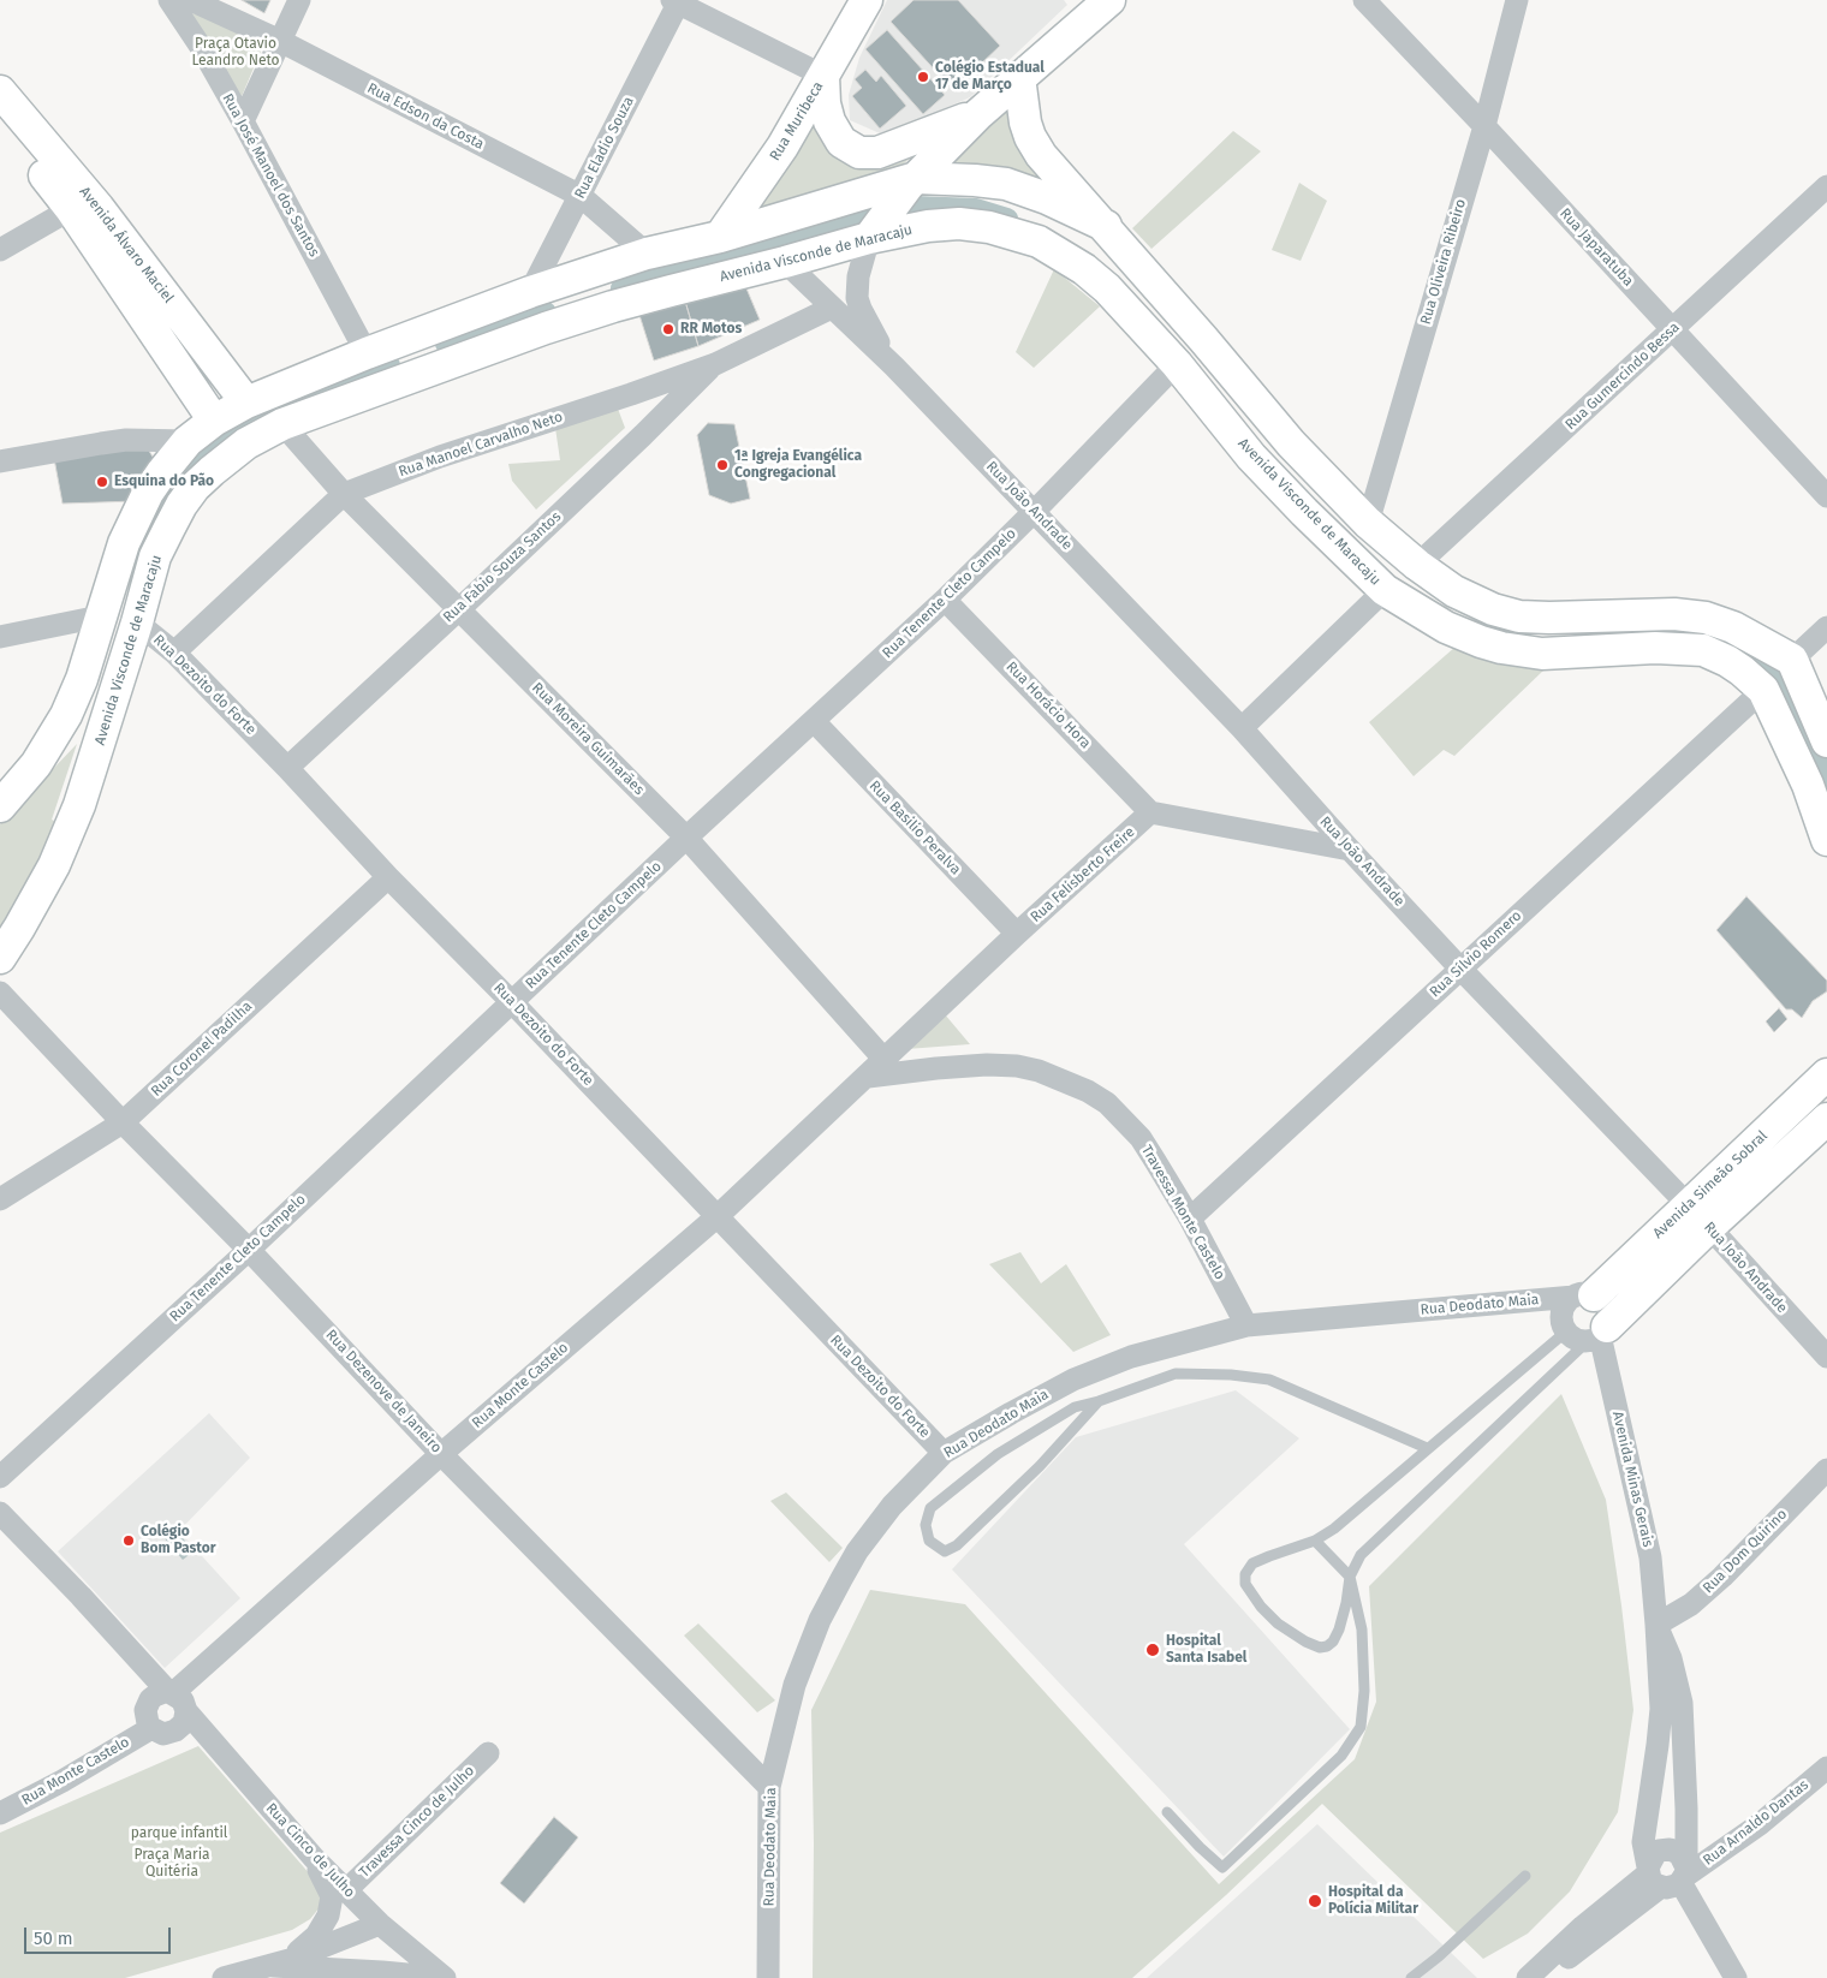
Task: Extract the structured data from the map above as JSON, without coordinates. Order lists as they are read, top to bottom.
{
  "streets": {
    "main road": [
      "Rua Muribeca",
      "Avenida Álvaro Maciel",
      "Avenida Visconde de Maracaju",
      "Avenida Simeão Sobral"
    ],
    "street": [
      "Rua Edson da Costa",
      "Rua Eladio Souza",
      "Rua José Manoel dos Santos",
      "Rua Japaratuba",
      "Rua Oliveira Ribeiro",
      "Rua Gumercindo Bessa",
      "Rua Manoel Carvalho Neto",
      "Rua João Andrade",
      "Rua Fabio Souza Santos",
      "Rua Tenente Cleto Campelo",
      "Rua Dezoito do Forte",
      "Rua Horácio Hora",
      "Rua Moreira Guimarães",
      "Rua Basilio Peralva",
      "Rua Felisberto Freire",
      "Rua Sílvio Romero",
      "Rua Coronel Padilha",
      "Travessa Monte Castelo",
      "Rua Deodato Maia",
      "Rua Monte Castelo",
      "Rua Dezenove de Janeiro",
      "Avenida Minas Gerais",
      "Rua Dom Quirino",
      "Travessa Cinco de Julho",
      "Rua Arnaldo Dantas",
      "Rua Cinco de Julho"
    ]
  },
  "crossings": [
    ["Rua Edson da Costa", "Rua Eladio Souza"],
    ["Rua Japaratuba", "Rua Oliveira Ribeiro"],
    ["Rua Japaratuba", "Rua Gumercindo Bessa"],
    ["Avenida Visconde de Maracaju", "Rua João Andrade"],
    ["Avenida Visconde de Maracaju", "Rua Tenente Cleto Campelo"],
    ["Avenida Visconde de Maracaju", "Rua Dezoito do Forte"],
    ["Avenida Visconde de Maracaju", "Rua Moreira Guimarães"],
    ["Avenida Visconde de Maracaju", "Rua Sílvio Romero"],
    ["Rua Manoel Carvalho Neto", "Rua João Andrade"],
    ["Rua Manoel Carvalho Neto", "Rua Fabio Souza Santos"],
    ["Rua Manoel Carvalho Neto", "Rua Dezoito do Forte"],
    ["Rua Manoel Carvalho Neto", "Rua Moreira Guimarães"],
    ["Rua João Andrade", "Rua Tenente Cleto Campelo"],
    ["Rua João Andrade", "Rua Sílvio Romero"],
    ["Rua João Andrade", "Avenida Simeão Sobral"],
    ["Rua Fabio Souza Santos", "Rua Dezoito do Forte"],
    ["Rua Fabio Souza Santos", "Rua Moreira Guimarães"],
    ["Rua Tenente Cleto Campelo", "Rua Dezoito do Forte"],
    ["Rua Tenente Cleto Campelo", "Rua Horácio Hora"],
    ["Rua Tenente Cleto Campelo", "Rua Moreira Guimarães"],
    ["Rua Tenente Cleto Campelo", "Rua Basilio Peralva"],
    ["Rua Tenente Cleto Campelo", "Rua Dezenove de Janeiro"],
    ["Rua Dezoito do Forte", "Rua Coronel Padilha"],
    ["Rua Dezoito do Forte", "Rua Deodato Maia"],
    ["Rua Dezoito do Forte", "Rua Monte Castelo"],
    ["Rua Horácio Hora", "Rua Felisberto Freire"],
    ["Rua Moreira Guimarães", "Rua Felisberto Freire"],
    ["Rua Basilio Peralva", "Rua Felisberto Freire"],
    ["Rua Felisberto Freire", "Travessa Monte Castelo"],
    ["Rua Felisberto Freire", "Rua Monte Castelo"],
    ["Rua Sílvio Romero", "Travessa Monte Castelo"],
    ["Rua Coronel Padilha", "Rua Dezenove de Janeiro"],
    ["Avenida Simeão Sobral", "Rua Deodato Maia"],
    ["Avenida Simeão Sobral", "Avenida Minas Gerais"],
    ["Travessa Monte Castelo", "Rua Deodato Maia"],
    ["Travessa Monte Castelo", "Rua Monte Castelo"],
    ["Rua Deodato Maia", "Rua Dezenove de Janeiro"],
    ["Rua Deodato Maia", "Avenida Minas Gerais"],
    ["Rua Monte Castelo", "Rua Dezenove de Janeiro"],
    ["Rua Monte Castelo", "Rua Cinco de Julho"],
    ["Avenida Minas Gerais", "Rua Dom Quirino"],
    ["Avenida Minas Gerais", "Rua Arnaldo Dantas"],
    ["Travessa Cinco de Julho", "Rua Cinco de Julho"]
  ],
  "parks": ["Praça Otavio Leandro Neto", "parque infantil", "Praça Maria Quitéria"],
  "places": [
    "Colégio Estadual 17 de Março",
    "RR Motos",
    "1ª Igreja Evangélica Congregacional",
    "Esquina do Pão",
    "Colégio Bom Pastor",
    "Hospital Santa Isabel",
    "Hospital da Polícia Militar"
  ],
  "scale_bar": "50 m"
}
